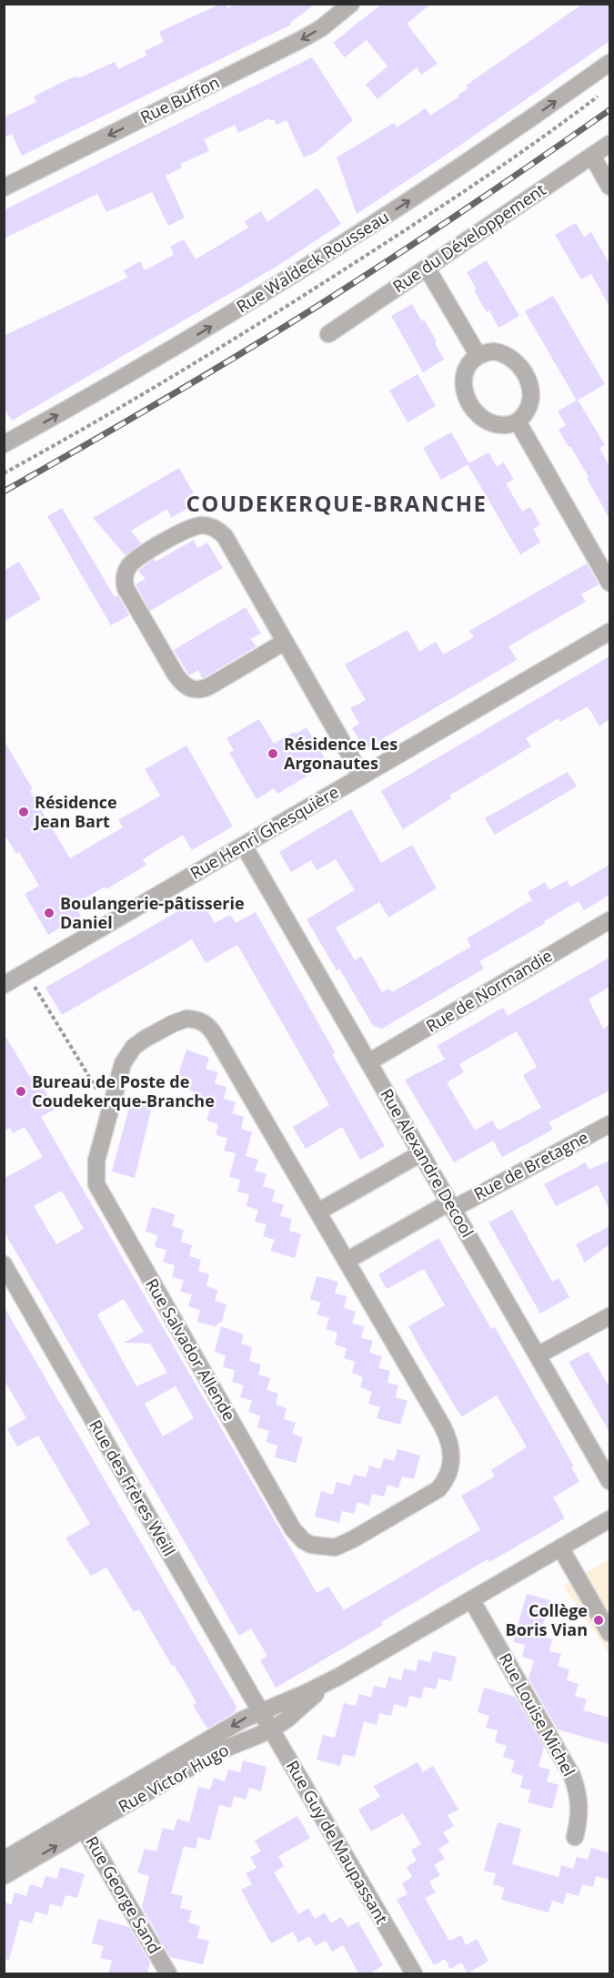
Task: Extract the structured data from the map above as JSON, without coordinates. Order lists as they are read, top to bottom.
{
  "streets": {
    "street": [
      "Rue Buffon",
      "Rue du Développement",
      "Rue Waldeck Rousseau",
      "Rue Henri Ghesquière",
      "Rue de Normandie",
      "Rue Alexandre Decool",
      "Rue de Bretagne",
      "Rue Salvador Allende",
      "Rue des Frères Weill",
      "Rue Louise Michel",
      "Rue Victor Hugo",
      "Rue Guy de Maupassant",
      "Rue George Sand"
    ]
  },
  "crossings": [
    ["Rue Henri Ghesquière", "Rue Alexandre Decool"],
    ["Rue de Normandie", "Rue Alexandre Decool"],
    ["Rue Alexandre Decool", "Rue de Bretagne"],
    ["Rue des Frères Weill", "Rue Victor Hugo"],
    ["Rue des Frères Weill", "Rue Guy de Maupassant"],
    ["Rue Louise Michel", "Rue Victor Hugo"],
    ["Rue Victor Hugo", "Rue Guy de Maupassant"],
    ["Rue Victor Hugo", "Rue George Sand"]
  ],
  "one_way": ["Rue Buffon", "Rue Waldeck Rousseau"],
  "districts": ["COUDEKERQUE-BRANCHE"],
  "places": [
    "Résidence Les Argonautes",
    "Résidence Jean Bart",
    "Boulangerie-pâtisserie Daniel",
    "Bureau de Poste de Coudekerque-Branche",
    "Collège Boris Vian"
  ]
}
